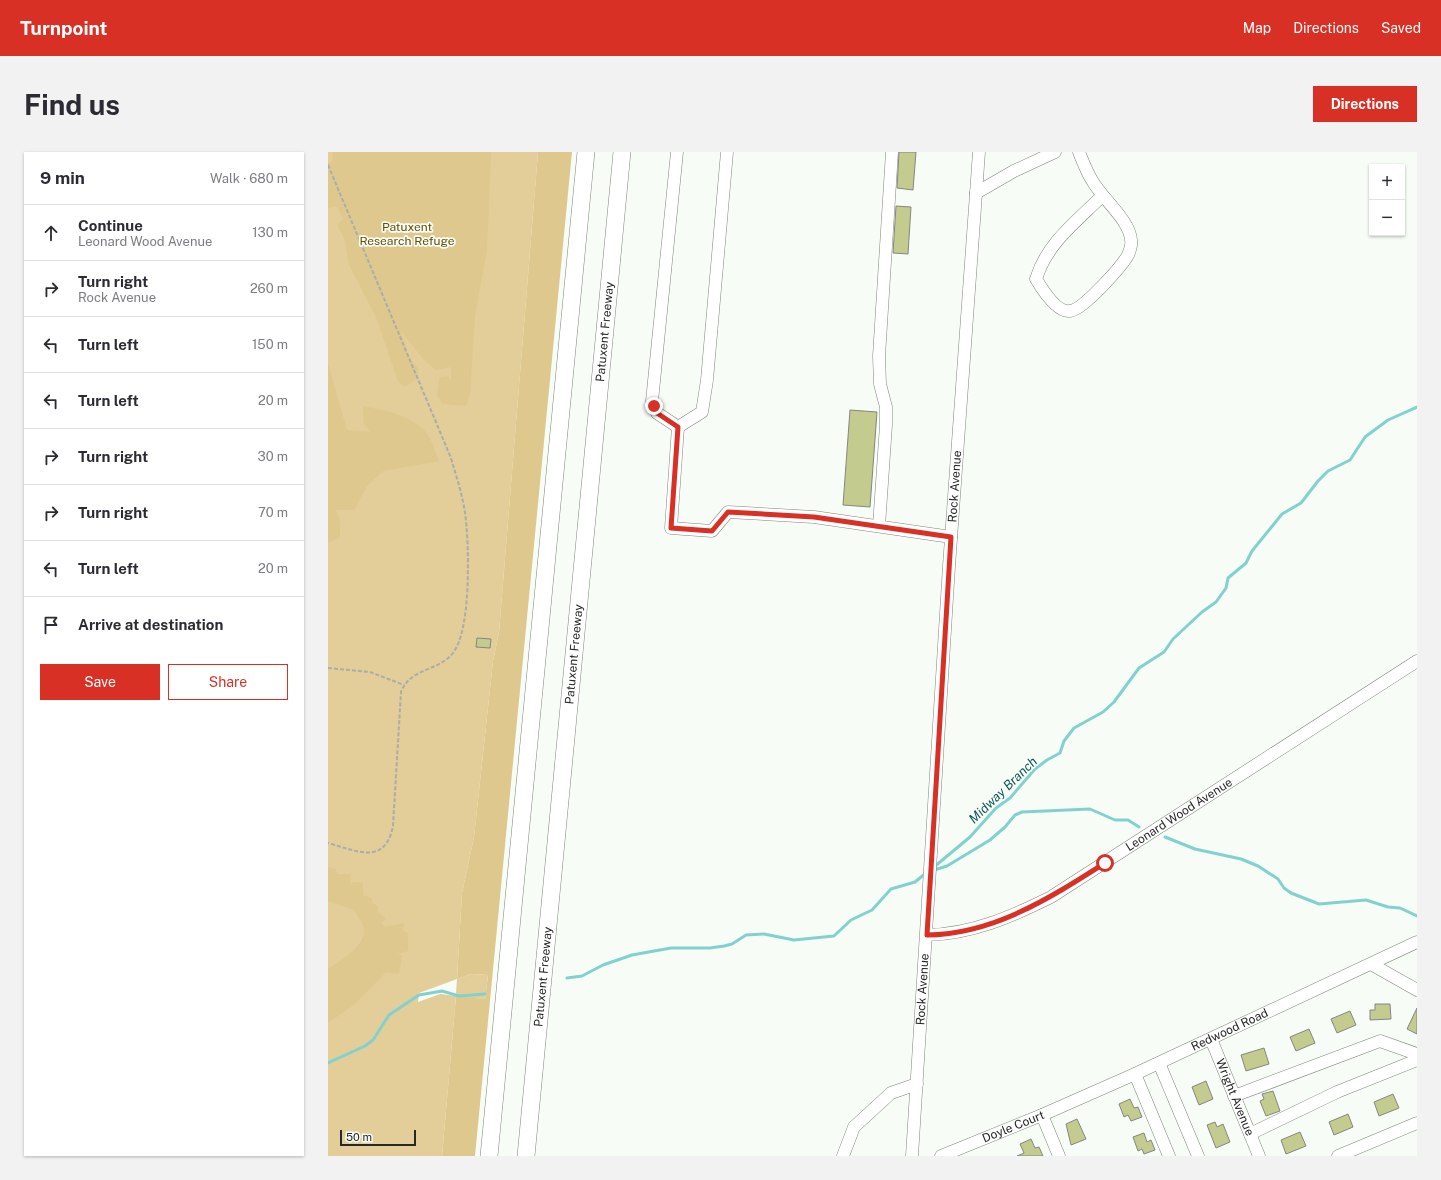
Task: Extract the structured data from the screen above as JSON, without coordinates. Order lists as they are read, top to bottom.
{
  "streets": {
    "highway": ["Patuxent Freeway"],
    "street": [
      "Rock Avenue",
      "Leonard Wood Avenue",
      "Redwood Road",
      "Wright Avenue",
      "Doyle Court"
    ]
  },
  "crossings": [
    ["Rock Avenue", "Leonard Wood Avenue"],
    ["Redwood Road", "Wright Avenue"],
    ["Redwood Road", "Doyle Court"]
  ],
  "water": ["Midway Branch"],
  "parks": ["Patuxent Research Refuge"],
  "scale_bar": "50 m",
  "page": {
    "header": "Turnpoint",
    "nav": ["Map", "Directions", "Saved"],
    "buttons": [
      "Directions",
      ["Save", "Share"]
    ],
    "title": "Find us",
    "heading": ["9 min", "Walk · 680 m"],
    "map_buttons": ["+", "−"],
    "list": [
      ["Continue", "Leonard Wood Avenue", "130 m"],
      ["Turn right", "Rock Avenue", "260 m"],
      ["Turn left", "150 m"],
      ["Turn left", "20 m"],
      ["Turn right", "30 m"],
      ["Turn right", "70 m"],
      ["Turn left", "20 m"],
      "Arrive at destination"
    ],
    "scale": "50 m"
  }
}
